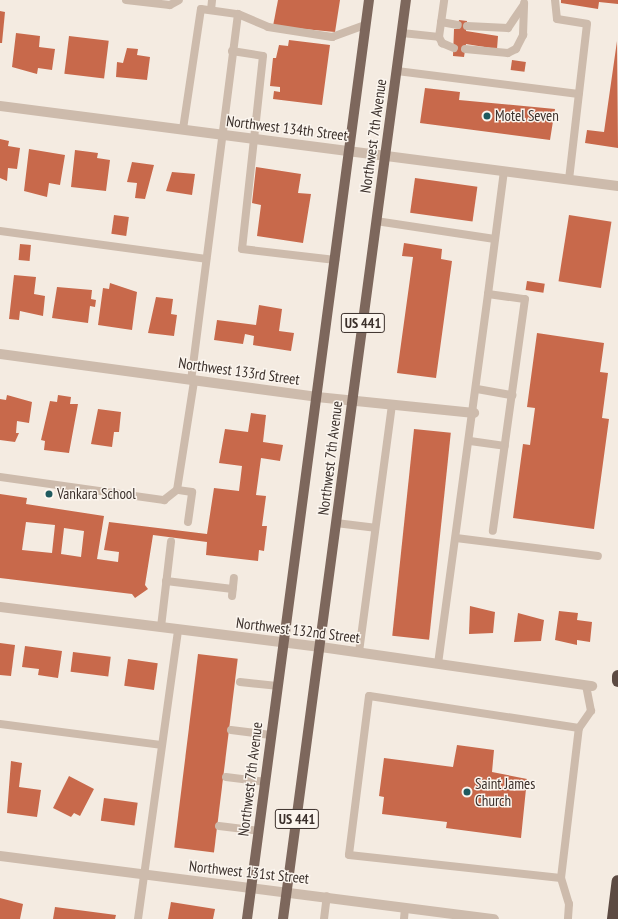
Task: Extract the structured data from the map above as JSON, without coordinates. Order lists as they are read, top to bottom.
{
  "streets": {
    "main road": ["Northwest 7th Avenue", "US 441"],
    "street": [
      "Northwest 134th Street",
      "Northwest 133rd Street",
      "Northwest 132nd Street",
      "Northwest 131st Street"
    ]
  },
  "crossings": [
    ["Northwest 134th Street", "Northwest 7th Avenue"],
    ["Northwest 7th Avenue", "Northwest 133rd Street"],
    ["Northwest 7th Avenue", "Northwest 132nd Street"],
    ["Northwest 7th Avenue", "Northwest 131st Street"]
  ],
  "places": ["Motel Seven", "Vankara School", "Saint James Church"]
}
